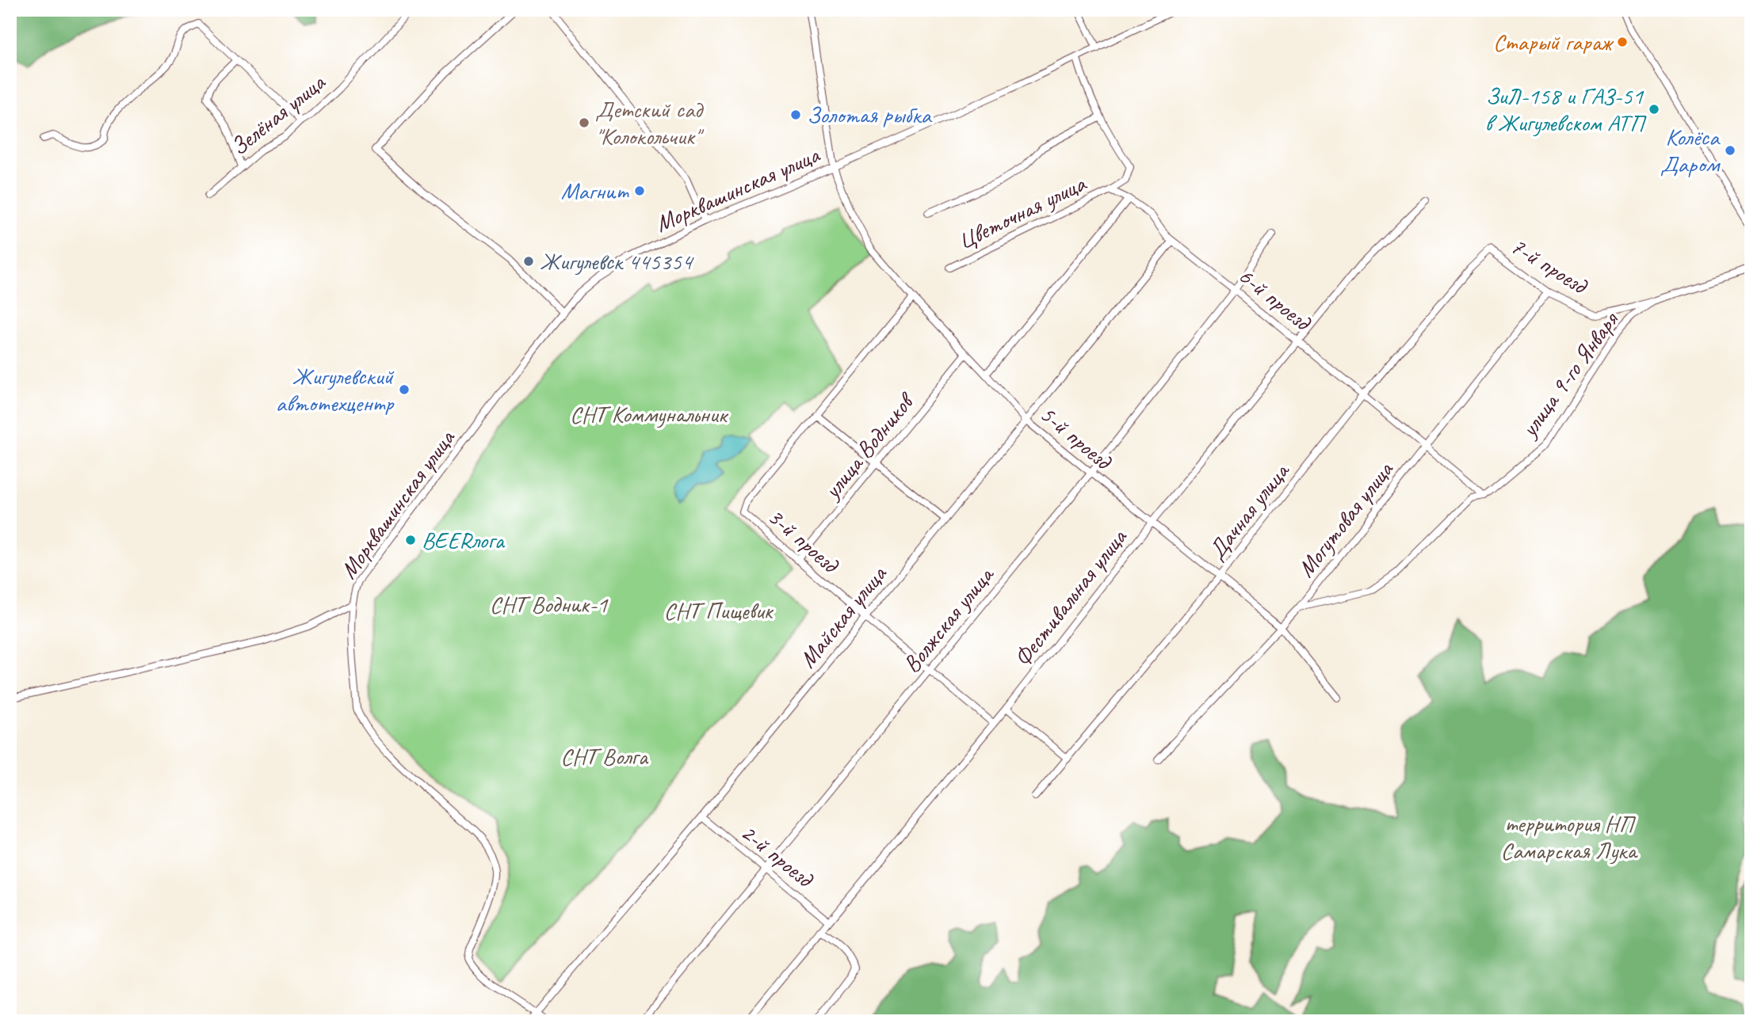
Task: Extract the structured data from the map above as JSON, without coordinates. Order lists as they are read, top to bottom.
{
  "streets": {
    "street": [
      "Зелёная улица",
      "Морквашинская улица",
      "Цветочная улица",
      "7-й проезд",
      "6-й проезд",
      "улица 9-го Января",
      "5-й проезд",
      "улица Водников",
      "Дачная улица",
      "Могутовая улица",
      "3-й проезд",
      "Фестивальная улица",
      "Майская улица",
      "Волжская улица",
      "2-й проезд"
    ]
  },
  "crossings": [
    ["Морквашинская улица", "5-й проезд"],
    ["Морквашинская улица", "Майская улица"],
    ["Цветочная улица", "6-й проезд"],
    ["7-й проезд", "улица 9-го Января"],
    ["7-й проезд", "Дачная улица"],
    ["7-й проезд", "Могутовая улица"],
    ["6-й проезд", "улица 9-го Января"],
    ["6-й проезд", "Дачная улица"],
    ["6-й проезд", "Могутовая улица"],
    ["6-й проезд", "Фестивальная улица"],
    ["6-й проезд", "Майская улица"],
    ["6-й проезд", "Волжская улица"],
    ["улица 9-го Января", "Могутовая улица"],
    ["5-й проезд", "улица Водников"],
    ["5-й проезд", "Дачная улица"],
    ["5-й проезд", "Могутовая улица"],
    ["5-й проезд", "Фестивальная улица"],
    ["5-й проезд", "Майская улица"],
    ["5-й проезд", "Волжская улица"],
    ["улица Водников", "3-й проезд"],
    ["3-й проезд", "Фестивальная улица"],
    ["3-й проезд", "Майская улица"],
    ["3-й проезд", "Волжская улица"],
    ["Фестивальная улица", "2-й проезд"],
    ["Майская улица", "2-й проезд"],
    ["Волжская улица", "2-й проезд"]
  ],
  "parks": [
    "СНТ Коммунальник",
    "СНТ Водник-1",
    "СНТ Пищевик",
    "СНТ Волга",
    "территория НП Самарская Лука"
  ],
  "places": [
    "Старый гараж",
    "ЗиЛ-158 и ГАЗ-51 в Жигулевском АТП",
    "Золотая рыбка",
    "Детский сад \"Колокольчик\"",
    "Колёса Даром",
    "Магнит",
    "Жигулевск 445354",
    "Жигулевский автотехцентр",
    "BEERлога"
  ]
}
